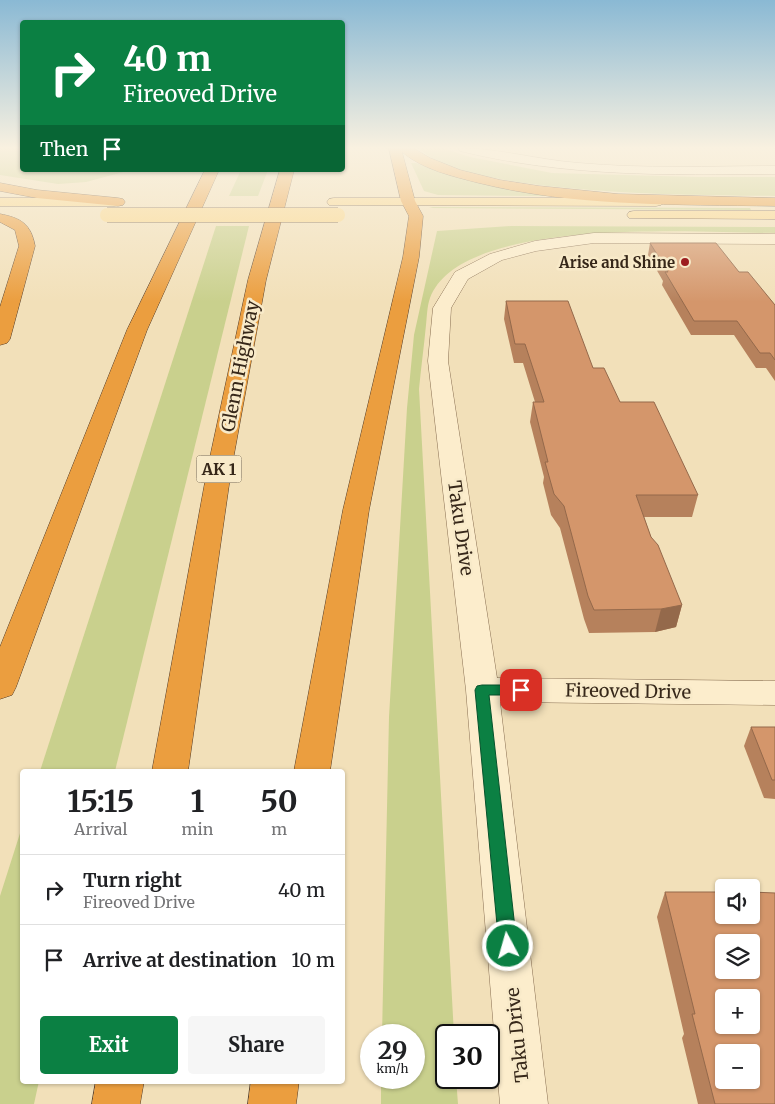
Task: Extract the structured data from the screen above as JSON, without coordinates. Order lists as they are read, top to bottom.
{
  "streets": {
    "highway": ["Glenn Highway", "AK 1"],
    "street": ["Taku Drive", "Fireoved Drive"]
  },
  "crossings": [
    ["Taku Drive", "Fireoved Drive"]
  ],
  "places": ["Arise and Shine"],
  "page": {
    "turn": ["40 m", "Fireoved Drive"],
    "then": "Then",
    "eta": [
      "15:15",
      "Arrival",
      "1",
      "min",
      "50",
      "m"
    ],
    "list": [
      {
        "name": "Turn right",
        "note": "Fireoved Drive",
        "value": "40 m"
      },
      {
        "name": "Arrive at destination",
        "value": "10 m"
      }
    ],
    "map_buttons": ["+", "−"],
    "buttons": ["Exit", "Share"],
    "speed": "29 km/h",
    "limit": "30"
  }
}
